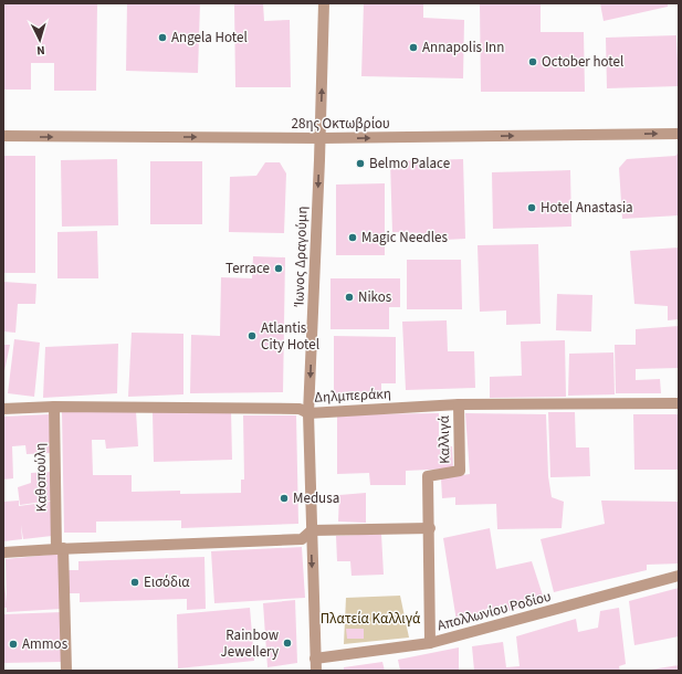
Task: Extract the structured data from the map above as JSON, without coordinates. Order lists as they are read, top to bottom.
{
  "streets": {
    "street": [
      "28ης Οκτωβρίου",
      "Ίωνος Δραγούμη",
      "Δηλμπεράκη",
      "Καλλιγά",
      "Καθοπούλη",
      "Απολλωνίου Ροδίου"
    ]
  },
  "crossings": [
    ["28ης Οκτωβρίου", "Ίωνος Δραγούμη"],
    ["Ίωνος Δραγούμη", "Δηλμπεράκη"],
    ["Ίωνος Δραγούμη", "Απολλωνίου Ροδίου"],
    ["Δηλμπεράκη", "Καλλιγά"],
    ["Δηλμπεράκη", "Καθοπούλη"],
    ["Καλλιγά", "Απολλωνίου Ροδίου"]
  ],
  "one_way": ["28ης Οκτωβρίου"],
  "parks": ["Πλατεία Καλλιγά"],
  "places": [
    "Angela Hotel",
    "Annapolis Inn",
    "October hotel",
    "Belmo Palace",
    "Hotel Anastasia",
    "Magic Needles",
    "Terrace",
    "Nikos",
    "Atlantis City Hotel",
    "Medusa",
    "Εισόδια",
    "Rainbow Jewellery",
    "Ammos"
  ],
  "north": "bottom"
}
